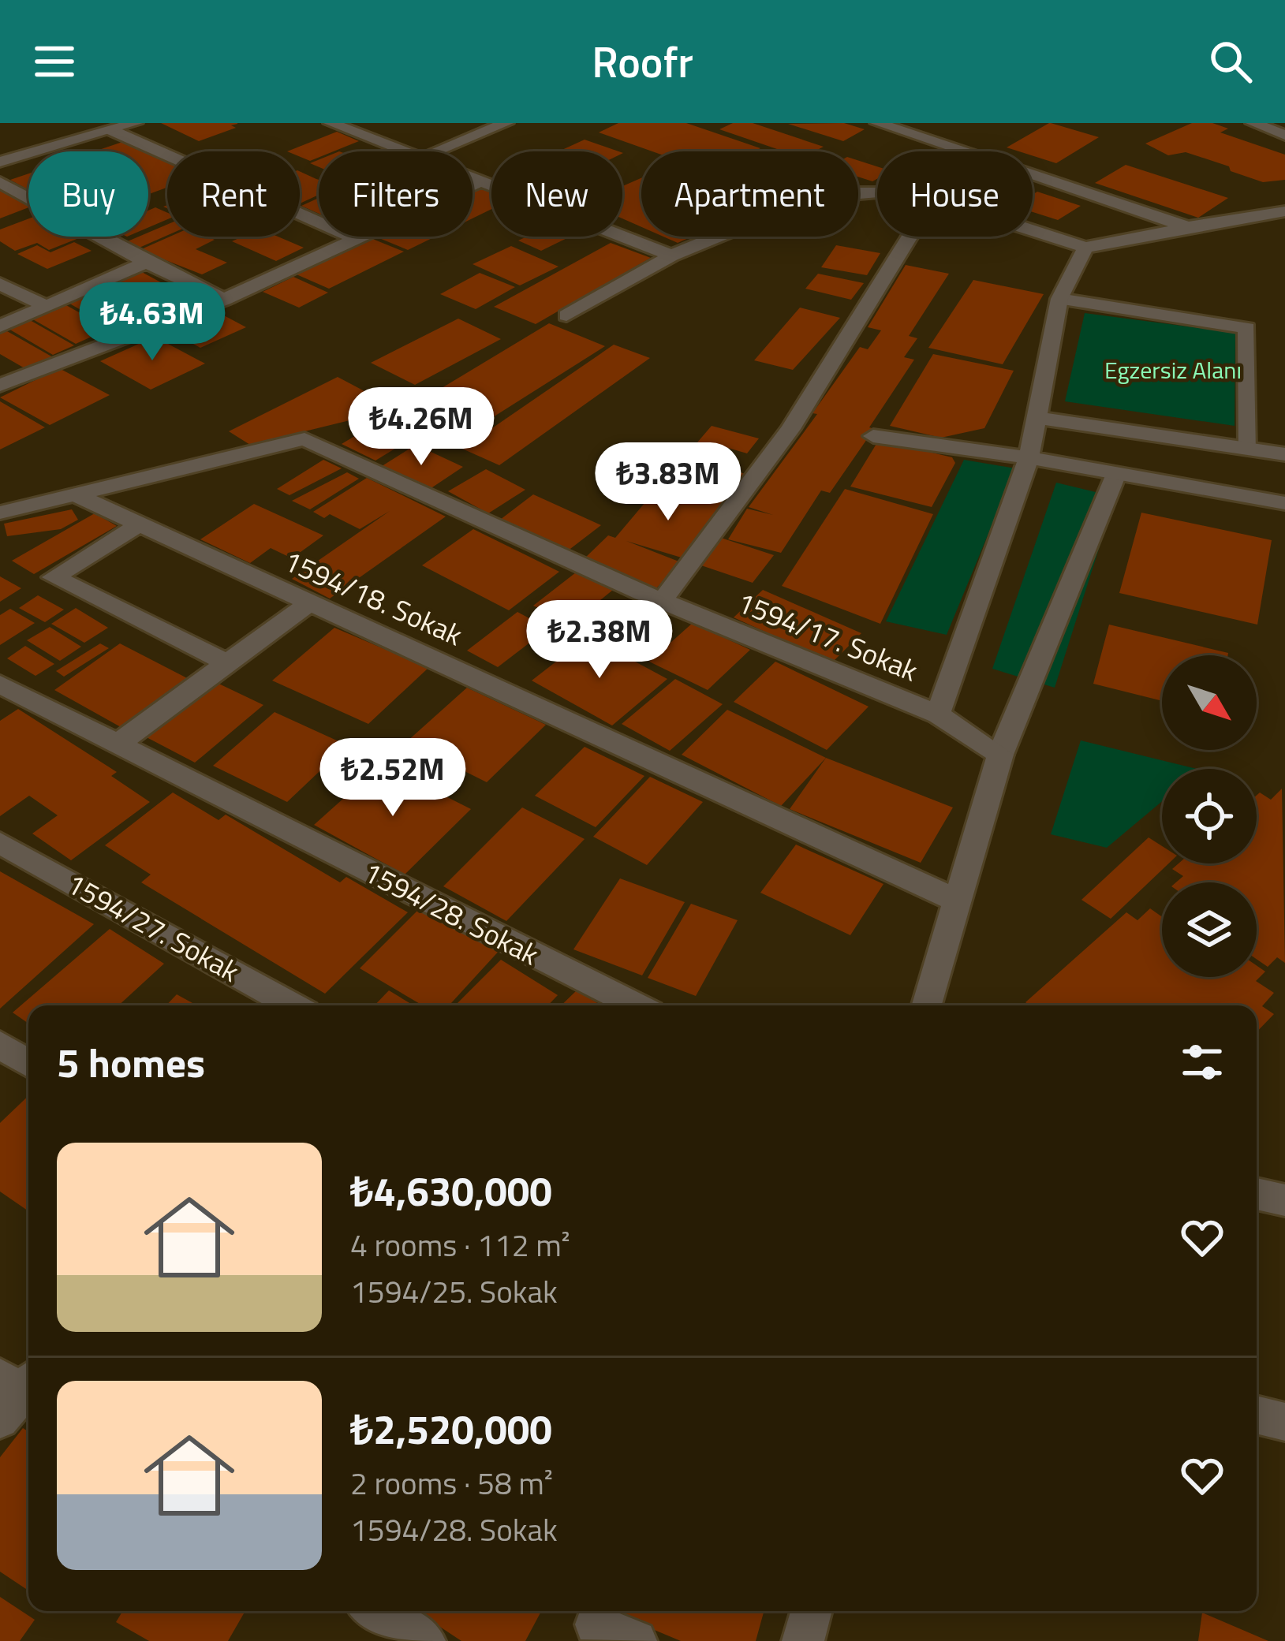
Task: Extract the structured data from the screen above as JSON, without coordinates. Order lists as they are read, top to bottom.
{
  "streets": {
    "street": [
      "1594/18. Sokak",
      "1594/17. Sokak",
      "1594/28. Sokak",
      "1594/27. Sokak"
    ]
  },
  "crossings": [
    ["1594/18. Sokak", "1594/17. Sokak"]
  ],
  "parks": ["Egzersiz Alanı"],
  "north": "bottom right",
  "page": {
    "header": "Roofr",
    "chip": [
      "Buy",
      "Rent",
      "Filters",
      "New",
      "Apartment",
      "House"
    ],
    "price": [
      "₺4.63M",
      "₺4.26M",
      "₺3.83M",
      "₺2.38M",
      "₺2.52M"
    ],
    "heading": "5 homes",
    "list": [
      {
        "name": "₺4,630,000",
        "note": "4 rooms · 112 m² · 1594/25. Sokak"
      },
      {
        "name": "₺2,520,000",
        "note": "2 rooms · 58 m² · 1594/28. Sokak"
      }
    ]
  }
}
